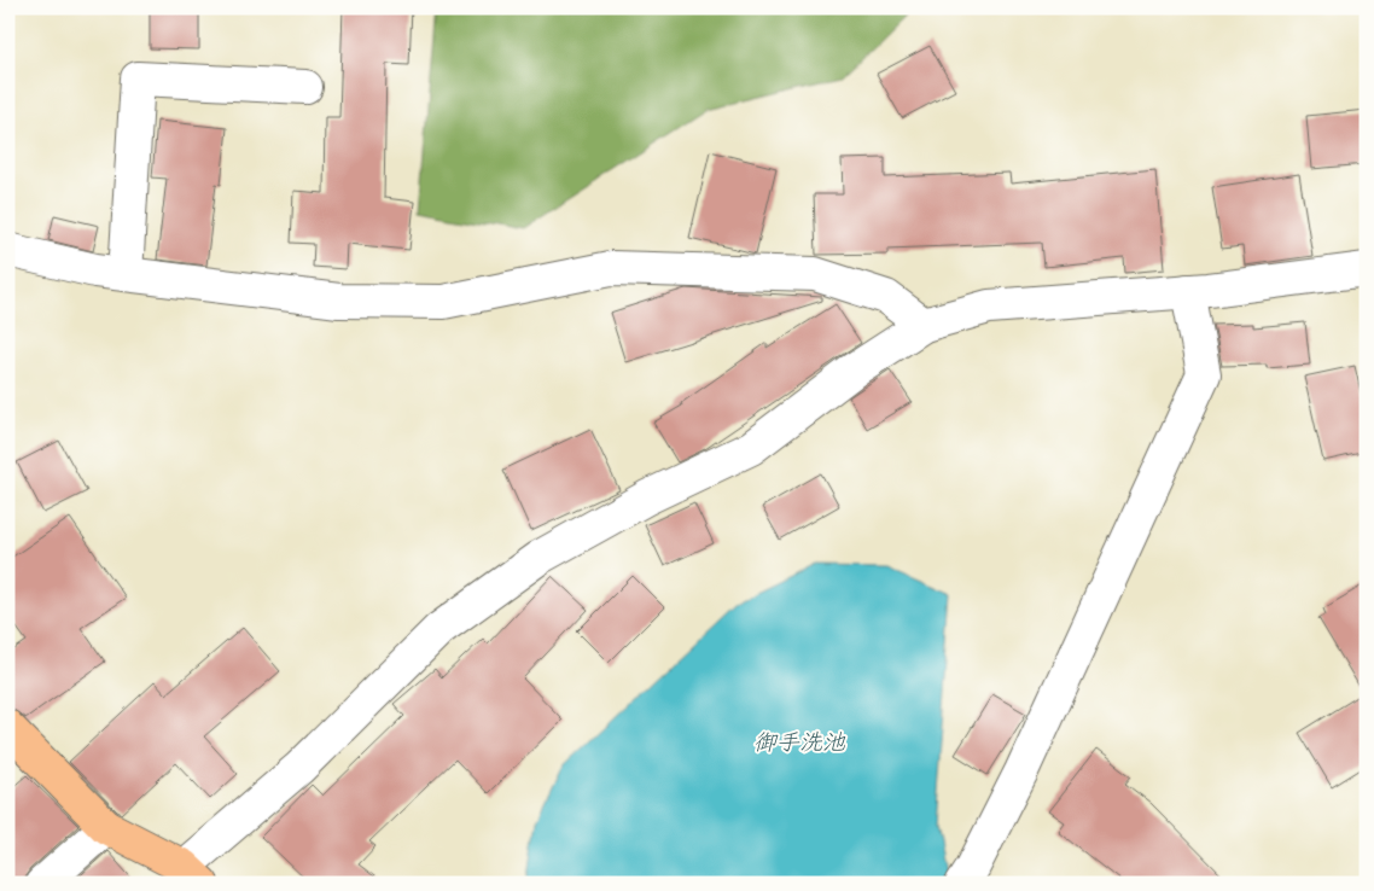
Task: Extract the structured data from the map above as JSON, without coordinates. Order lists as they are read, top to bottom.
{
  "water": ["御手洗池"]
}
